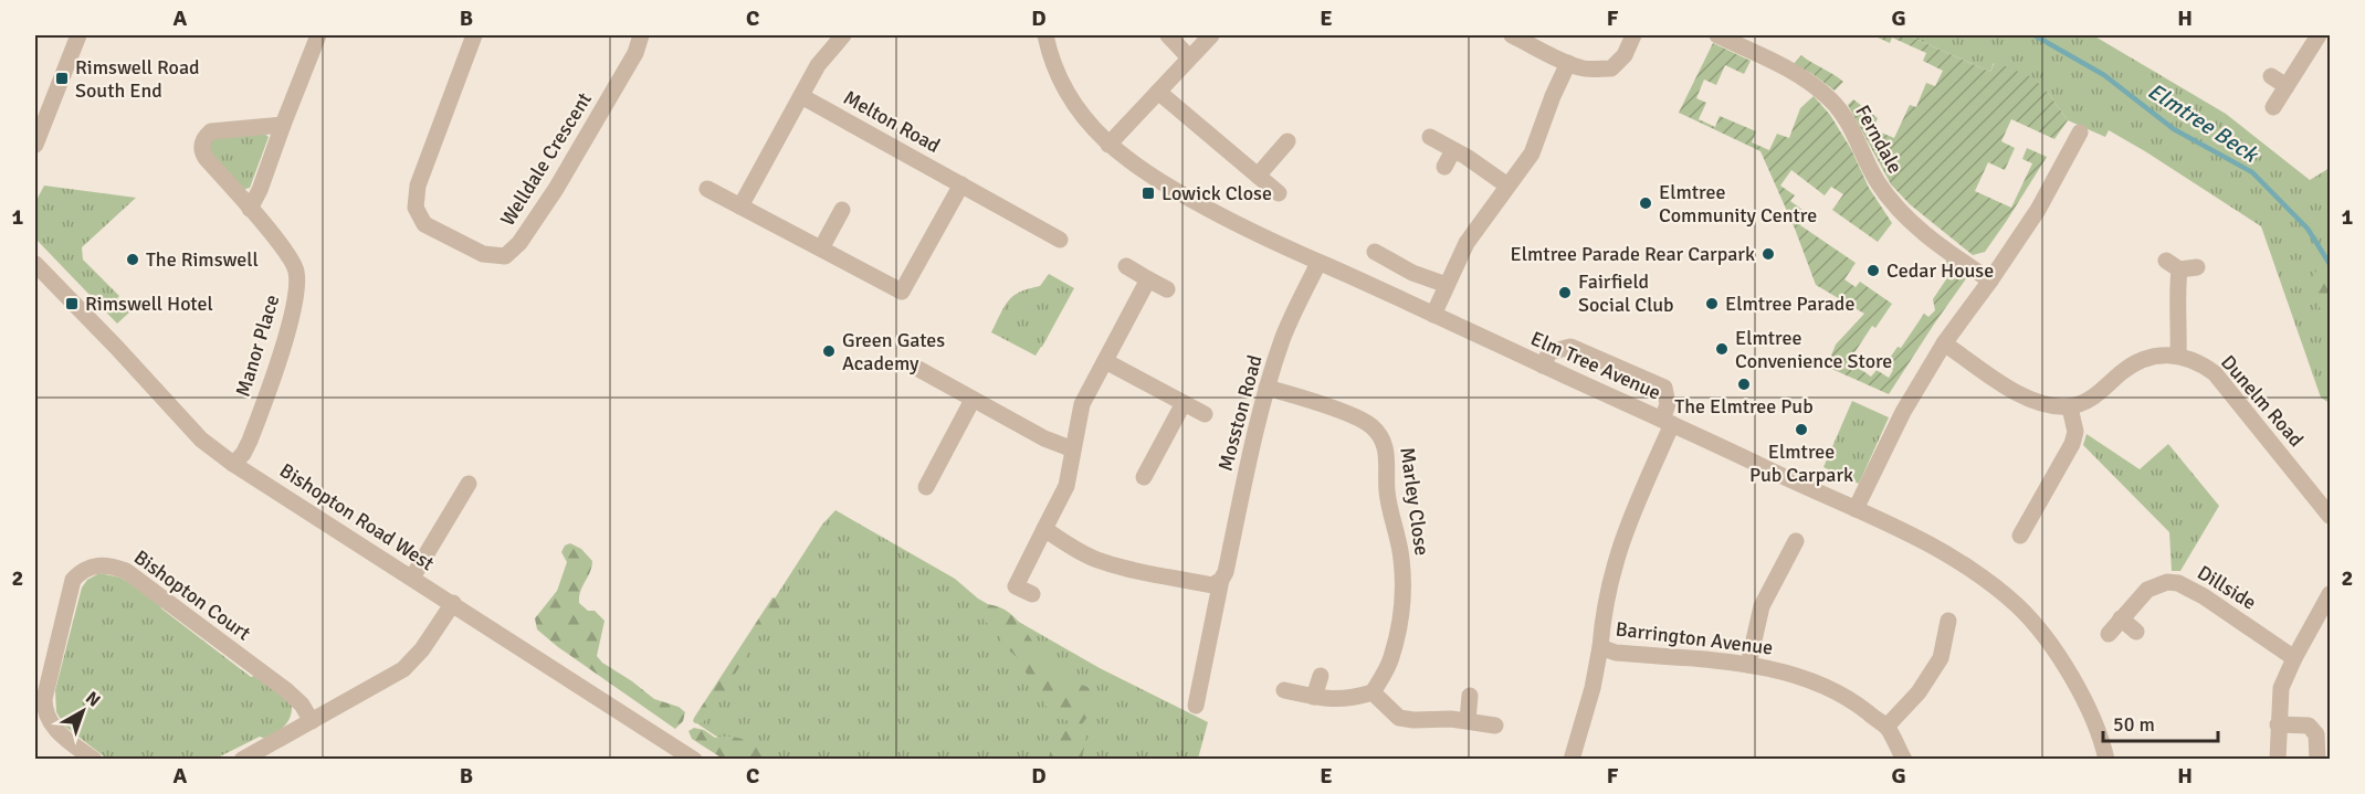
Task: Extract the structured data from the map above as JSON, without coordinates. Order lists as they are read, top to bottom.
{
  "streets": {
    "street": [
      "Melton Road",
      "Ferndale",
      "Welldale Crescent",
      "Manor Place",
      "Elm Tree Avenue",
      "Dunelm Road",
      "Mosston Road",
      "Marley Close",
      "Bishopton Road West",
      "Dillside",
      "Bishopton Court",
      "Barrington Avenue"
    ]
  },
  "crossings": [
    ["Manor Place", "Bishopton Road West"],
    ["Elm Tree Avenue", "Mosston Road"],
    ["Elm Tree Avenue", "Barrington Avenue"],
    ["Mosston Road", "Marley Close"]
  ],
  "water": ["Elmtree Beck"],
  "places": {
    "transit": ["Rimswell Road South End", "Lowick Close", "Rimswell Hotel"],
    "other": [
      "Elmtree Community Centre",
      "Elmtree Parade Rear Carpark",
      "The Rimswell",
      "Cedar House",
      "Fairfield Social Club",
      "Elmtree Parade",
      "Elmtree Convenience Store",
      "Green Gates Academy",
      "The Elmtree Pub",
      "Elmtree Pub Carpark"
    ]
  },
  "scale_bar": "50 m",
  "north": "top right",
  "grid": {
    "columns": [
      "A",
      "B",
      "C",
      "D",
      "E",
      "F",
      "G",
      "H"
    ],
    "rows": ["1", "2"]
  }
}
